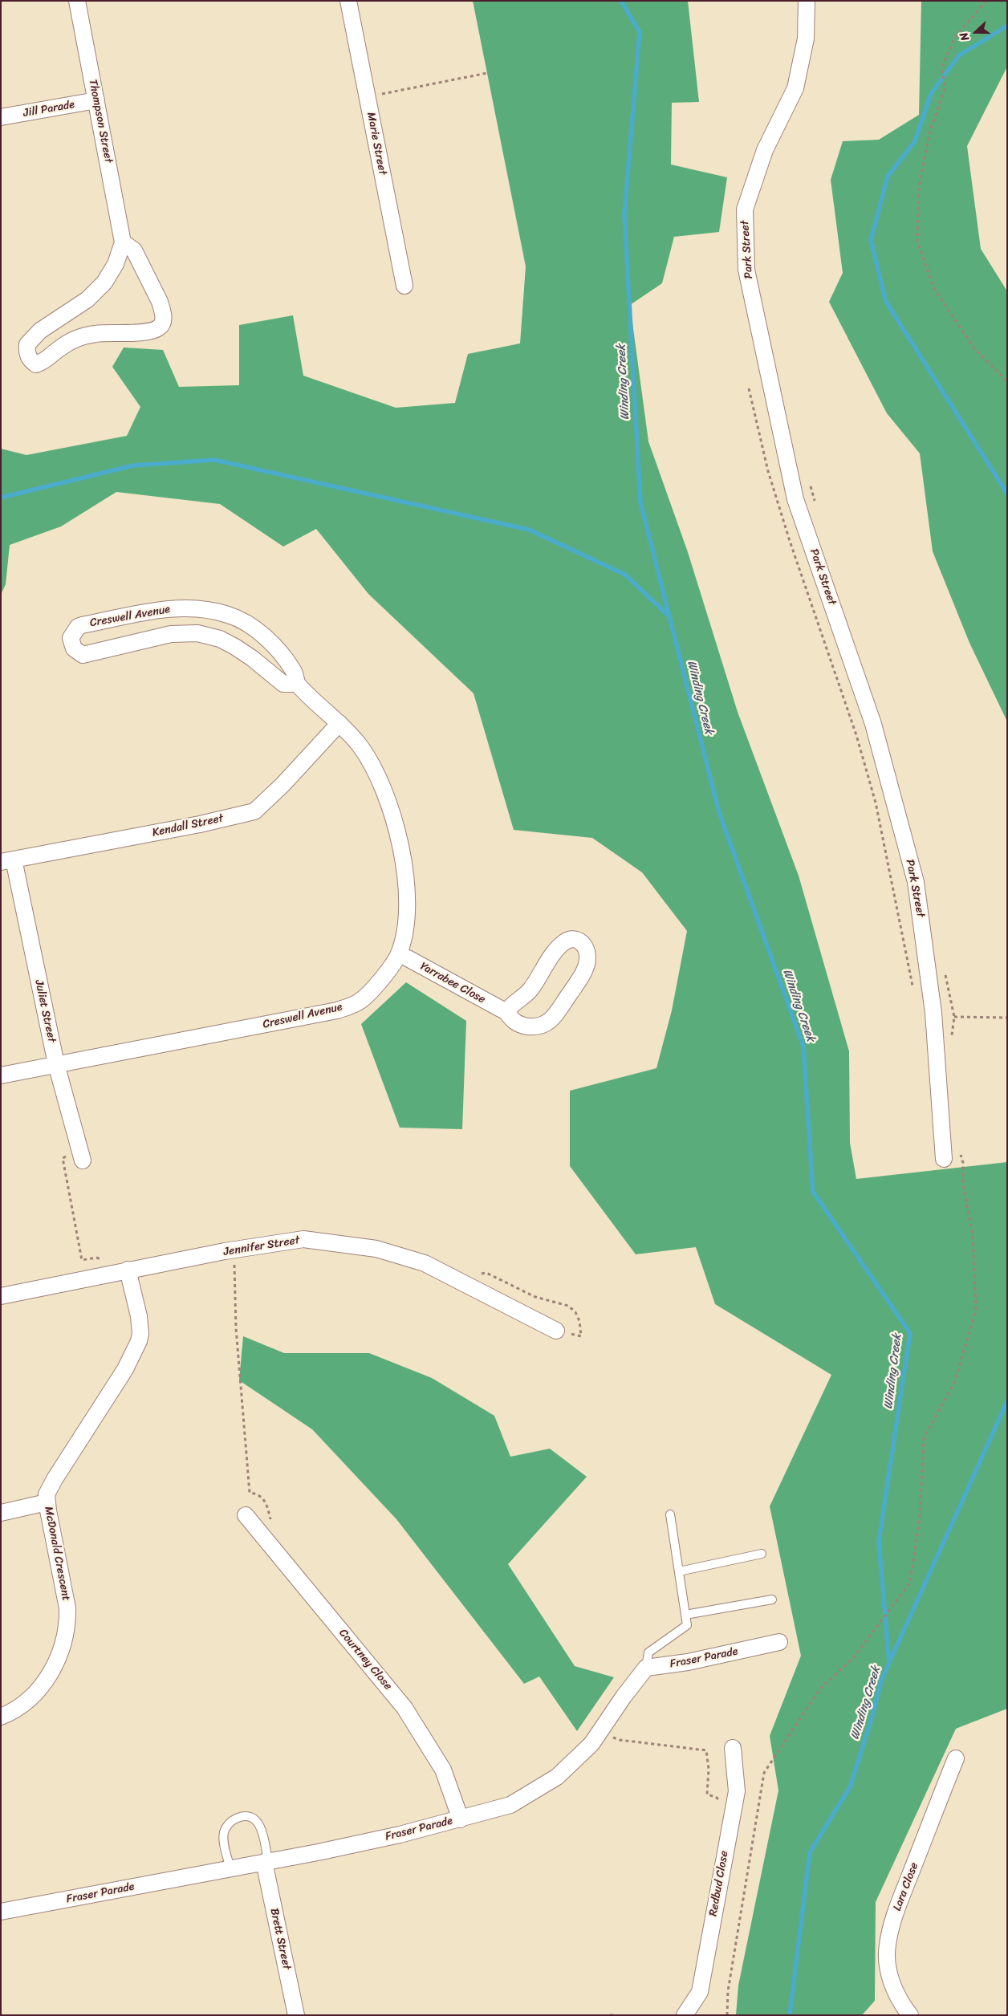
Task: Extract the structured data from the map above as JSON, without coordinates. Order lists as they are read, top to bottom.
{
  "streets": {
    "street": [
      "Jill Parade",
      "Thompson Street",
      "Marie Street",
      "Park Street",
      "Creswell Avenue",
      "Kendall Street",
      "Yarrabee Close",
      "Juliet Street",
      "Jennifer Street",
      "McDonald Crescent",
      "Fraser Parade",
      "Courtney Close",
      "Redbud Close",
      "Lara Close",
      "Brett Street"
    ]
  },
  "crossings": [
    ["Jill Parade", "Thompson Street"],
    ["Creswell Avenue", "Kendall Street"],
    ["Creswell Avenue", "Yarrabee Close"],
    ["Creswell Avenue", "Juliet Street"],
    ["Kendall Street", "Juliet Street"],
    ["Jennifer Street", "McDonald Crescent"],
    ["Fraser Parade", "Courtney Close"],
    ["Fraser Parade", "Brett Street"]
  ],
  "water": ["Winding Creek"],
  "north": "left"
}
